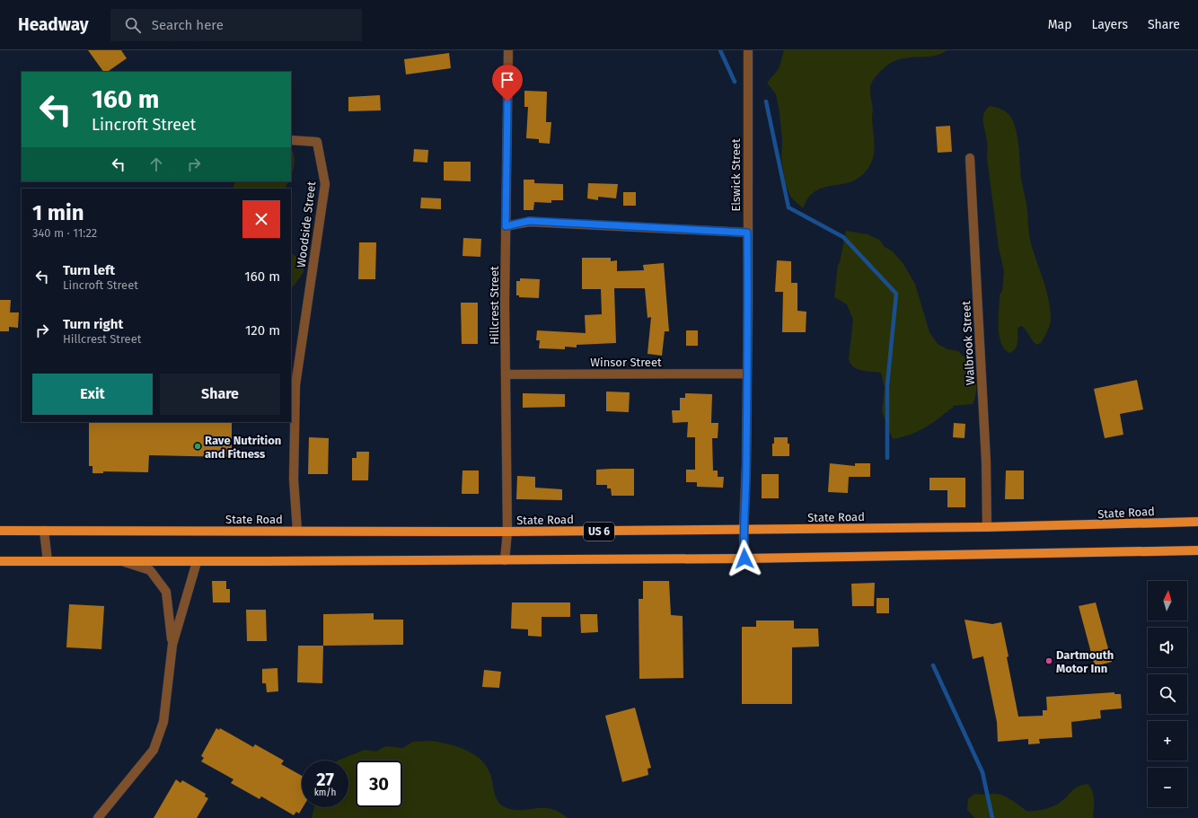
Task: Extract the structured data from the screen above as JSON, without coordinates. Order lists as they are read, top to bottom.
{
  "streets": {
    "main road": ["State Road", "US 6"],
    "street": [
      "Elswick Street",
      "Woodside Street",
      "Hillcrest Street",
      "Walbrook Street",
      "Winsor Street"
    ]
  },
  "crossings": [
    ["Elswick Street", "Winsor Street"],
    ["Elswick Street", "State Road"],
    ["Woodside Street", "State Road"],
    ["Hillcrest Street", "Winsor Street"],
    ["Hillcrest Street", "State Road"],
    ["Walbrook Street", "State Road"]
  ],
  "places": ["Rave Nutrition and Fitness", "Dartmouth Motor Inn"],
  "north": "top",
  "page": {
    "header": "Headway",
    "search": "Search here",
    "nav": ["Map", "Layers", "Share"],
    "turn": ["160 m", "Lincroft Street"],
    "heading": ["1 min", "340 m · 11:22"],
    "list": [
      {
        "name": "Turn left",
        "note": "Lincroft Street",
        "value": "160 m"
      },
      {
        "name": "Turn right",
        "note": "Hillcrest Street",
        "value": "120 m"
      }
    ],
    "buttons": ["Exit", "Share"],
    "map_buttons": ["+", "−"],
    "speed": "27 km/h",
    "limit": "30"
  }
}
